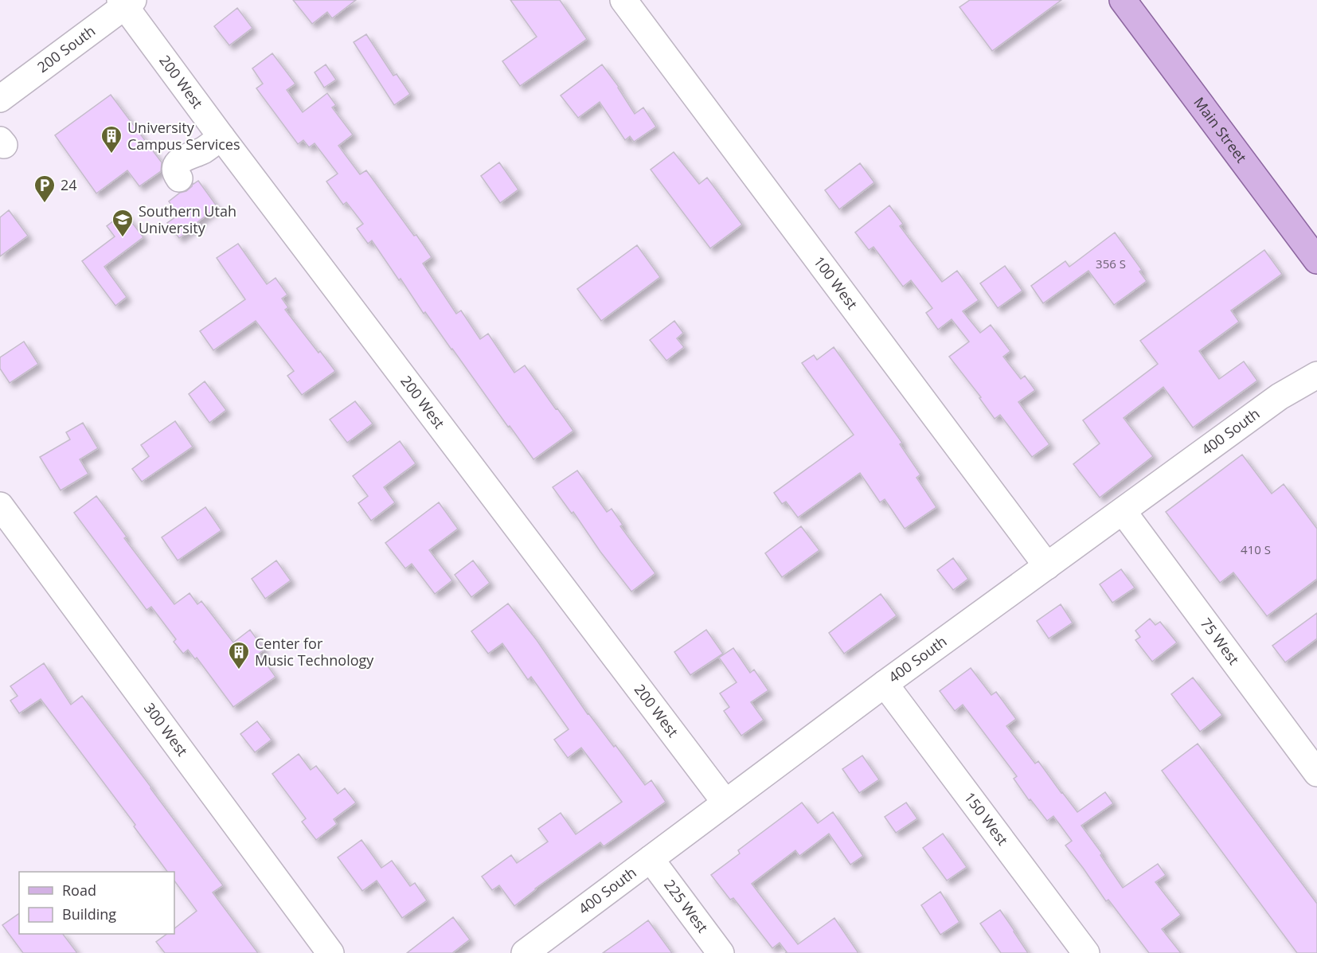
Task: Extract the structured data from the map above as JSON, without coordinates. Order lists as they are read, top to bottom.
{
  "streets": {
    "main road": ["Main Street"],
    "street": [
      "200 South",
      "200 West",
      "100 West",
      "400 South",
      "75 West",
      "300 West",
      "150 West",
      "225 West"
    ]
  },
  "crossings": [
    ["200 South", "200 West"],
    ["200 West", "400 South"],
    ["100 West", "400 South"],
    ["400 South", "75 West"],
    ["400 South", "150 West"],
    ["400 South", "225 West"]
  ],
  "places": {
    "building": ["University Campus Services", "Center for Music Technology"],
    "parking": ["24"],
    "school or university": ["Southern Utah University"]
  },
  "house_numbers": ["356 S", "410 S"],
  "legend": ["Road", "Building"]
}
